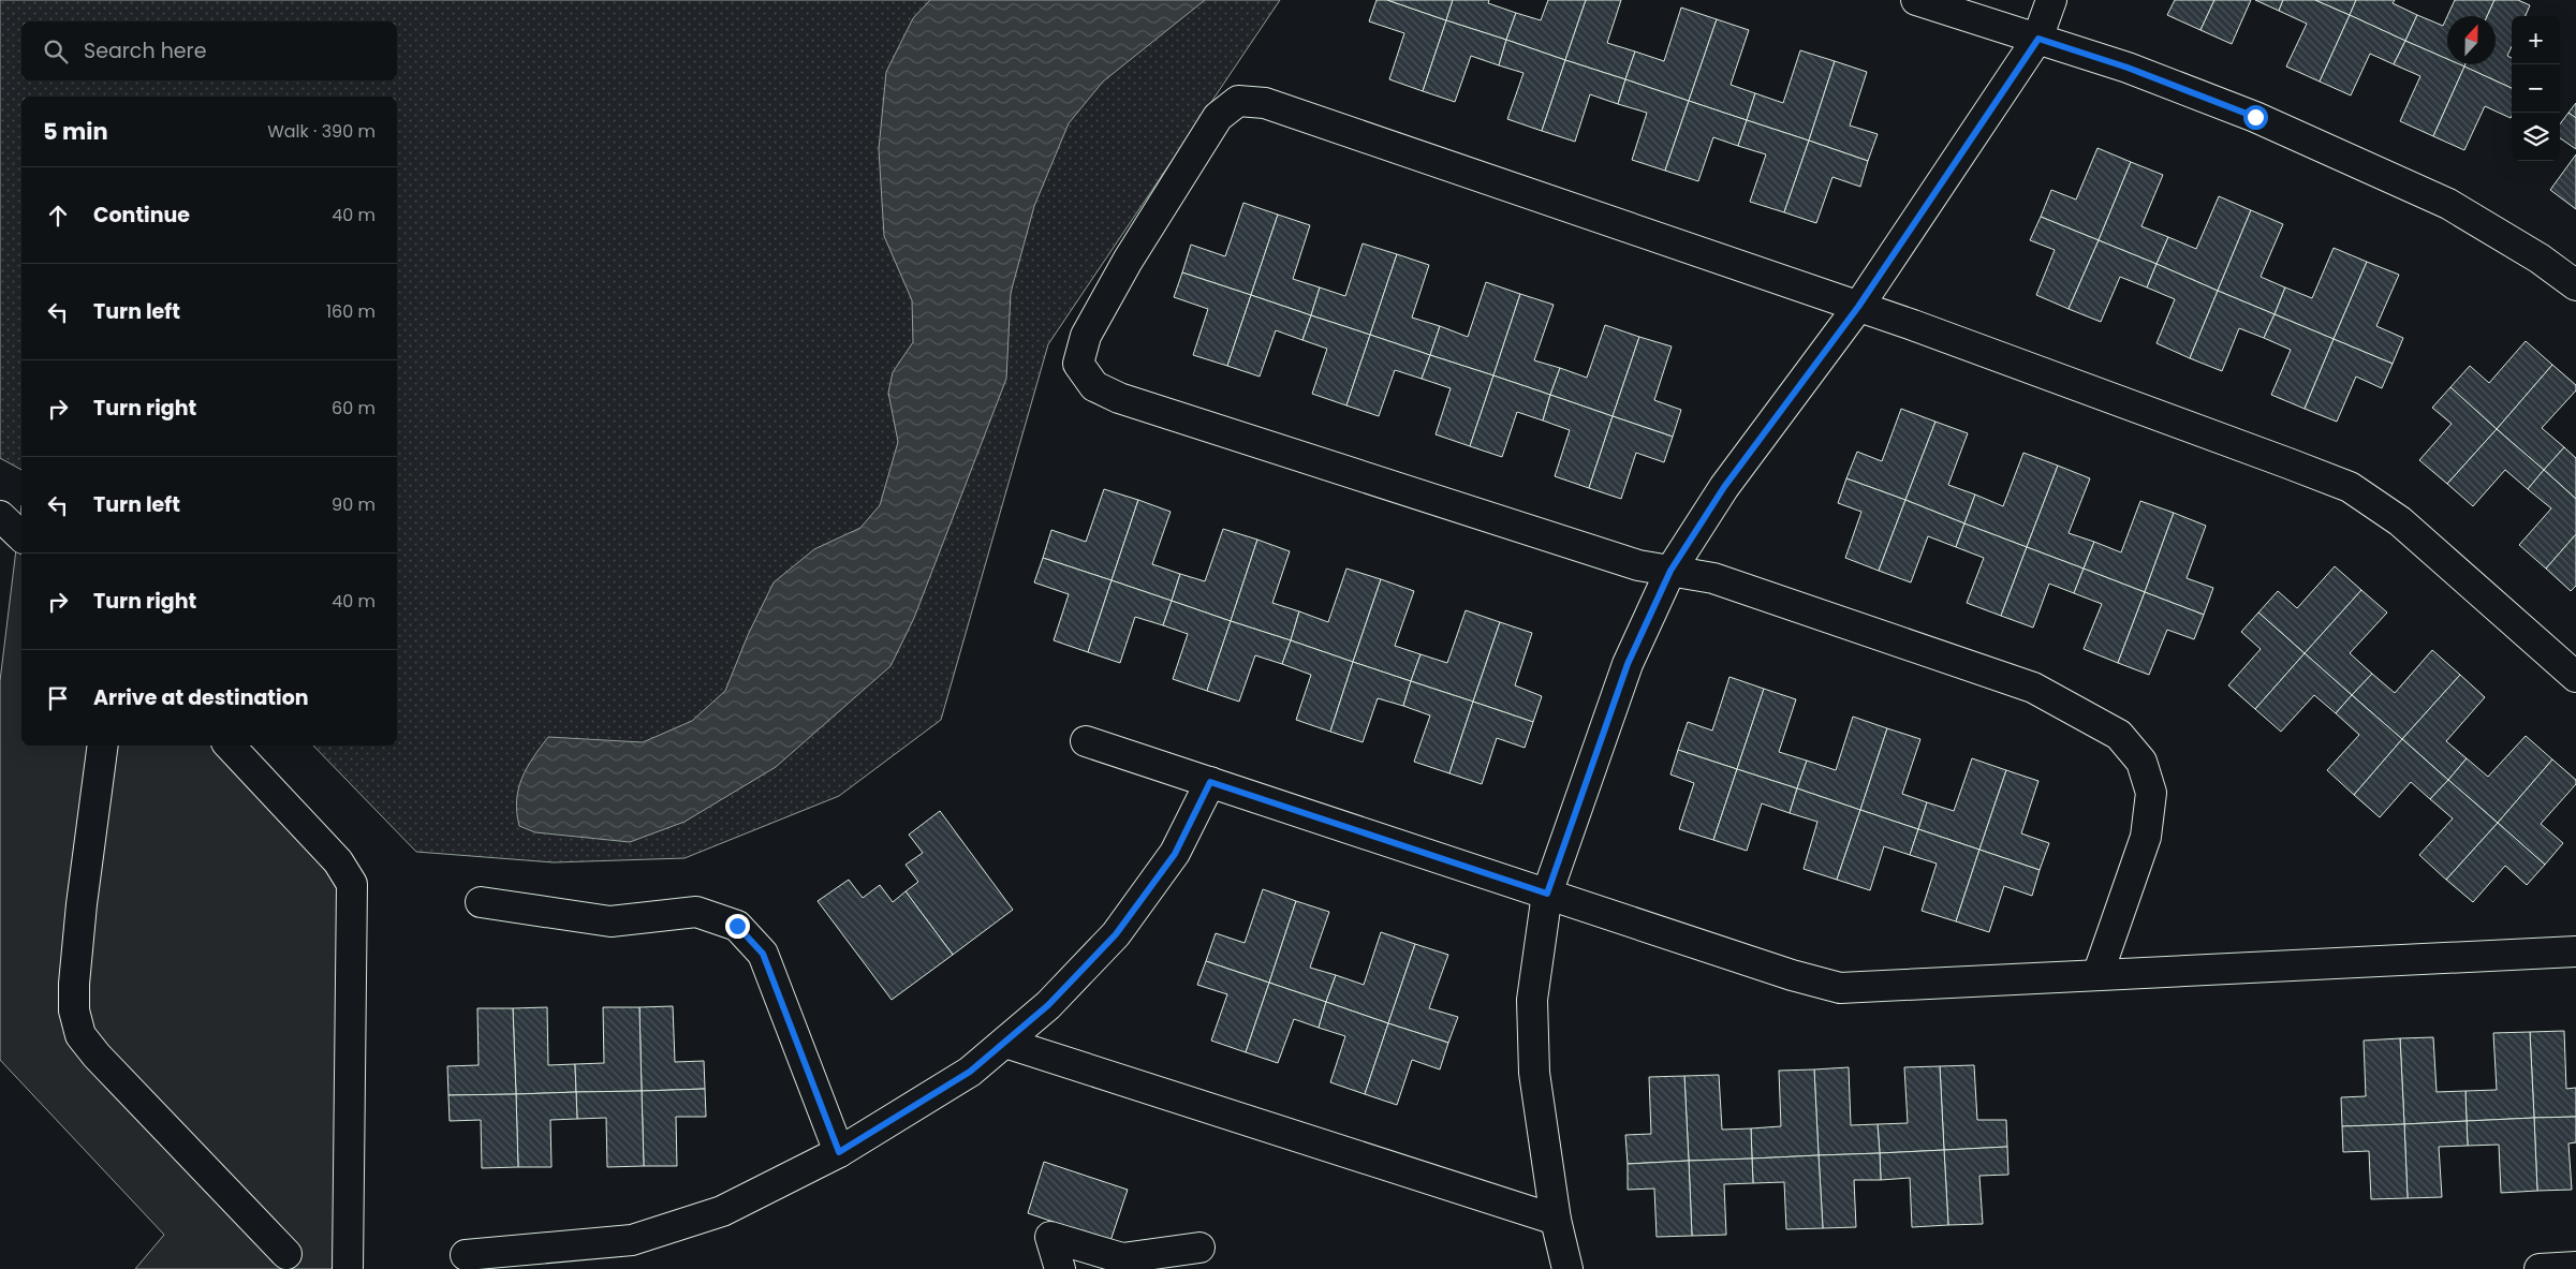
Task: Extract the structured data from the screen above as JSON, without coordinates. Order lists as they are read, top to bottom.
{
  "north": "top",
  "page": {
    "map_buttons": ["+", "−"],
    "search": "Search here",
    "heading": ["5 min", "Walk · 390 m"],
    "list": [
      ["Continue", "40 m"],
      ["Turn left", "160 m"],
      ["Turn right", "60 m"],
      ["Turn left", "90 m"],
      ["Turn right", "40 m"],
      "Arrive at destination"
    ]
  }
}
